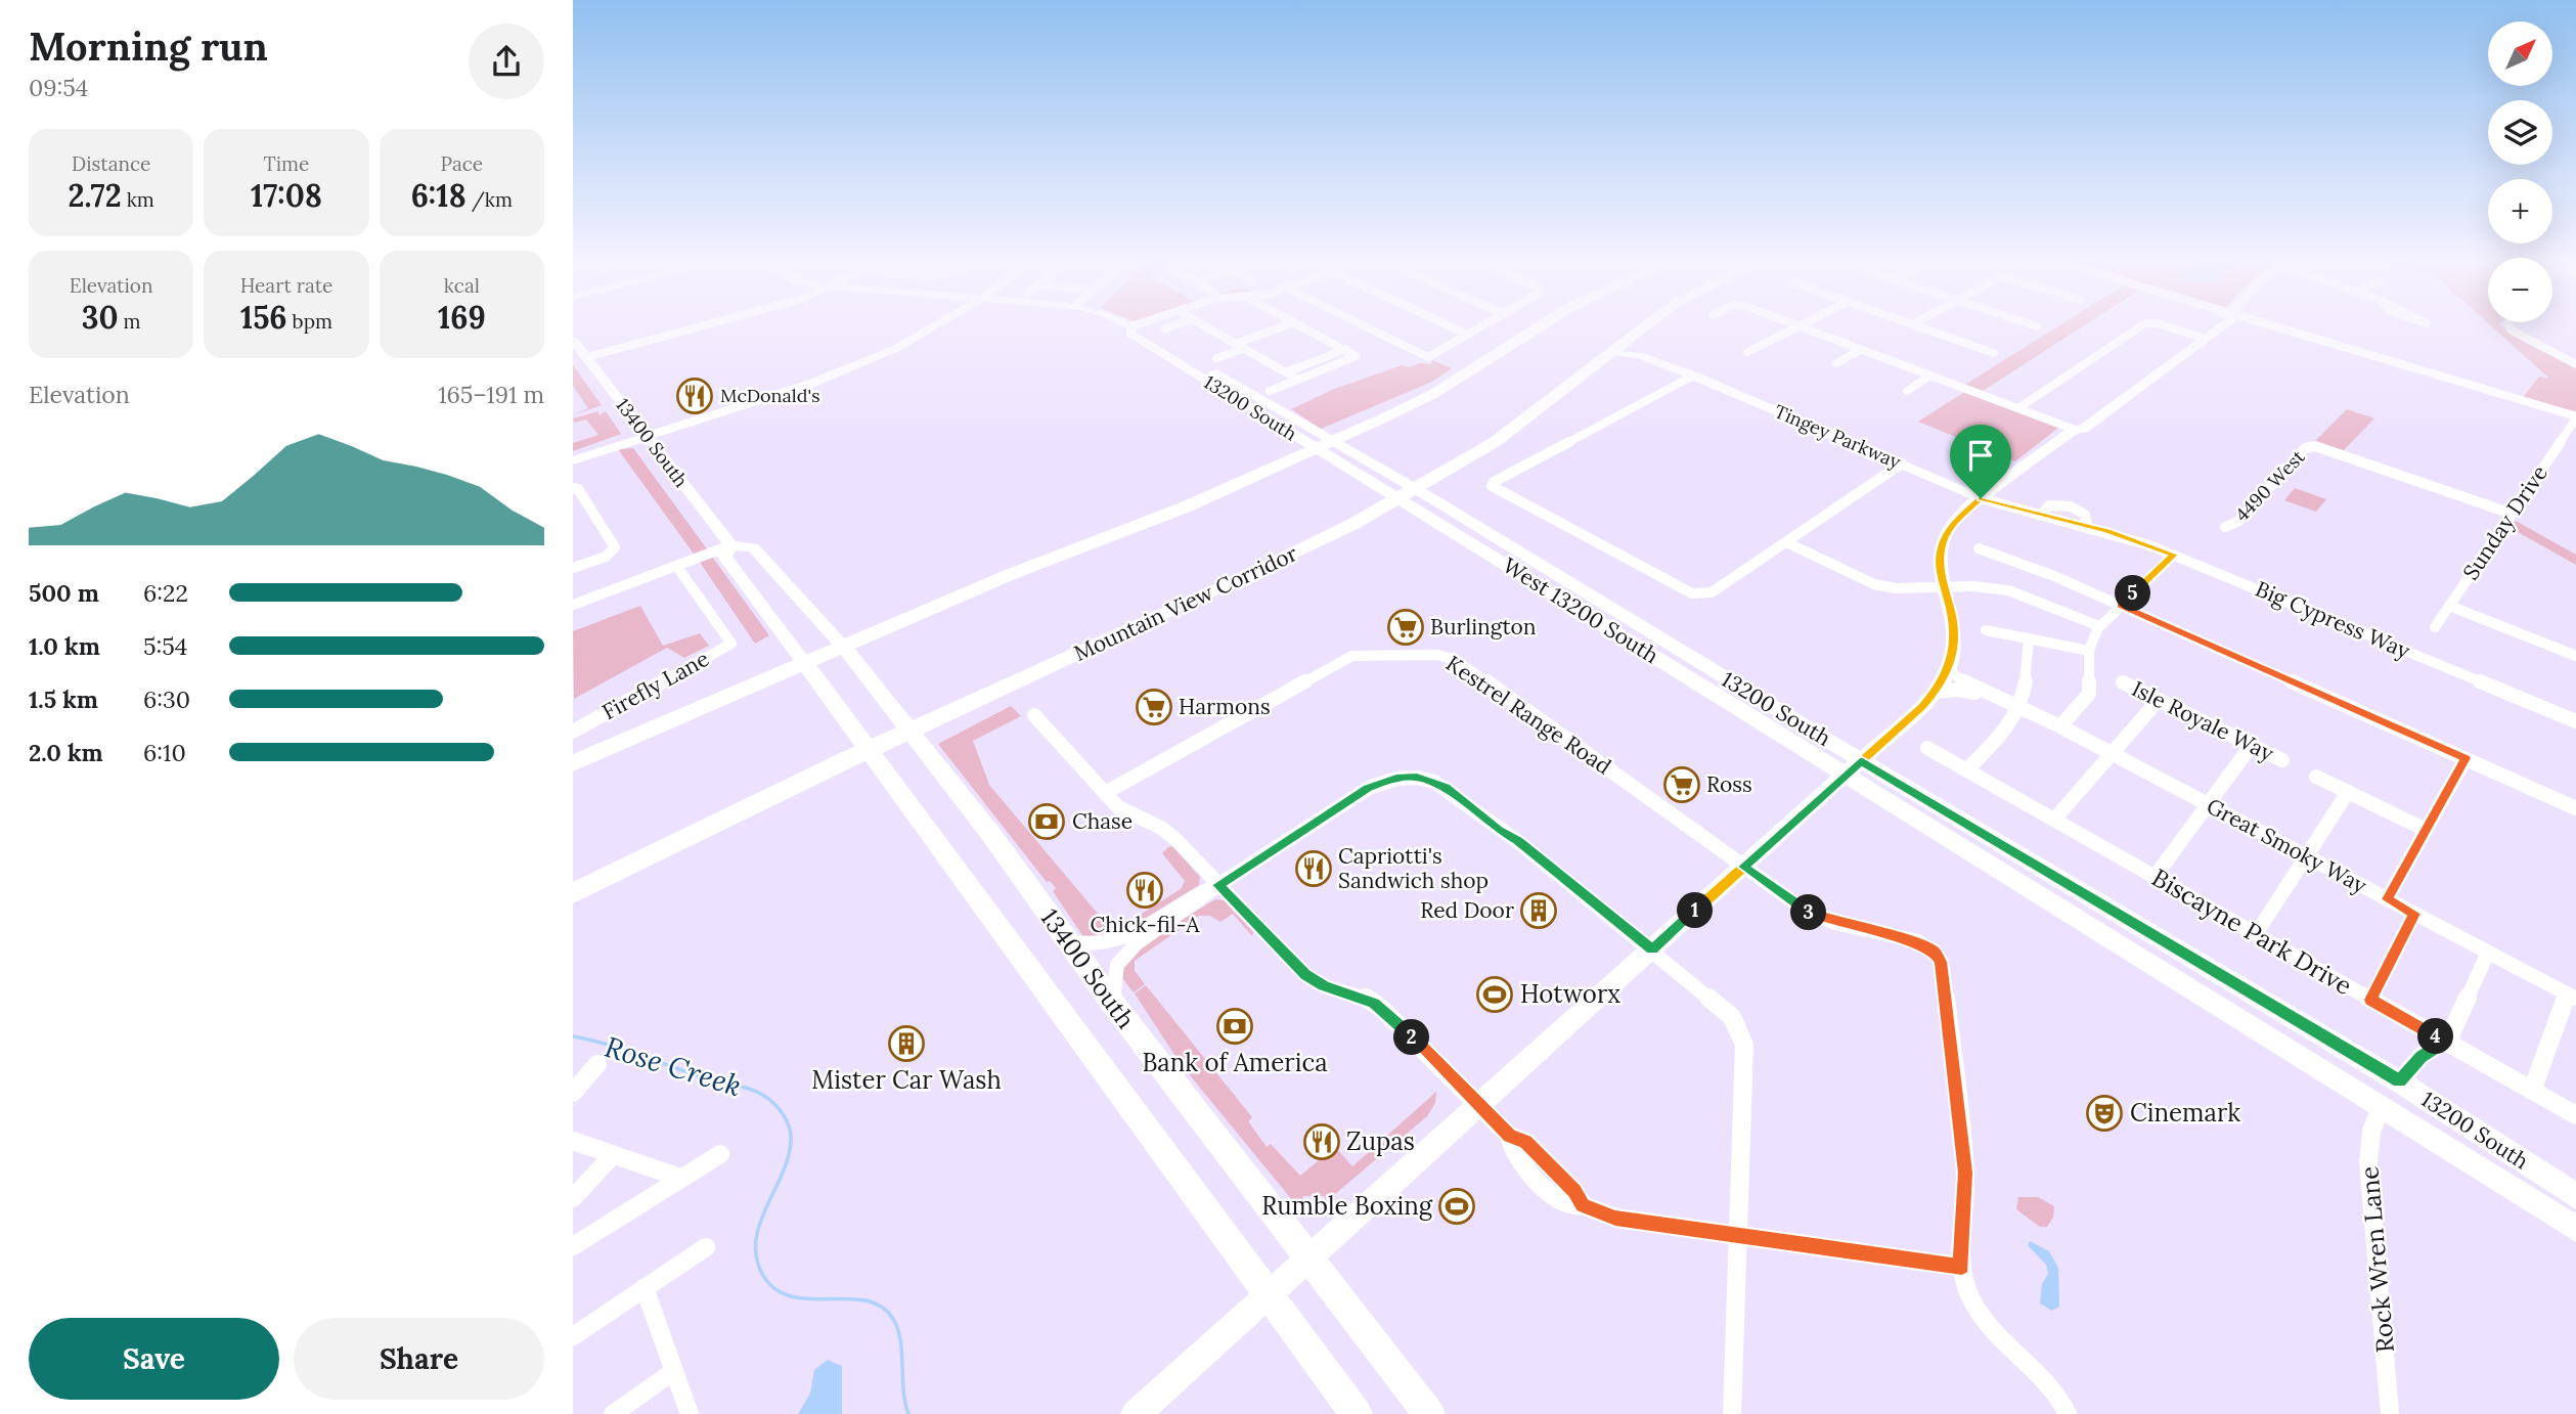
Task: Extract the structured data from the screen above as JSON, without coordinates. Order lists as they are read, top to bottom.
{
  "streets": {
    "highway": ["Mountain View Corridor"],
    "main road": ["13400 South"],
    "street": [
      "13200 South",
      "Tingey Parkway",
      "4490 West",
      "Sunday Drive",
      "West 13200 South",
      "Big Cypress Way",
      "Firefly Lane",
      "Kestrel Range Road",
      "Isle Royale Way",
      "Great Smoky Way",
      "Biscayne Park Drive",
      "Rock Wren Lane"
    ]
  },
  "crossings": [
    ["13200 South", "West 13200 South"],
    ["13200 South", "Rock Wren Lane"],
    ["Tingey Parkway", "Mountain View Corridor"],
    ["Tingey Parkway", "Big Cypress Way"],
    ["13400 South", "Mountain View Corridor"],
    ["4490 West", "Sunday Drive"],
    ["Mountain View Corridor", "West 13200 South"]
  ],
  "water": ["Rose Creek"],
  "places": {
    "restaurant": [
      "McDonald's",
      "Capriotti's Sandwich shop",
      "Chick-fil-A",
      "Zupas"
    ],
    "supermarket": ["Burlington", "Harmons", "Ross"],
    "bank": ["Chase", "Bank of America"],
    "building": ["Red Door", "Mister Car Wash"],
    "sports": ["Hotworx", "Rumble Boxing"],
    "theatre": ["Cinemark"]
  },
  "north": "top right",
  "page": {
    "heading": ["Morning run", "09:54"],
    "map_buttons": ["+", "−"],
    "stats": [
      ["Distance", "2.72 km"],
      ["Time", "17:08"],
      ["Pace", "6:18 /km"],
      ["Elevation", "30 m"],
      ["Heart rate", "156 bpm"],
      ["kcal", "169"]
    ],
    "chart": ["Elevation", "165–191 m"],
    "list": [
      {
        "name": "500 m",
        "note": "6:22"
      },
      {
        "name": "1.0 km",
        "note": "5:54"
      },
      {
        "name": "1.5 km",
        "note": "6:30"
      },
      {
        "name": "2.0 km",
        "note": "6:10"
      }
    ],
    "pins": [
      "5",
      "1",
      "3",
      "4",
      "2"
    ],
    "buttons": ["Save", "Share"]
  }
}
